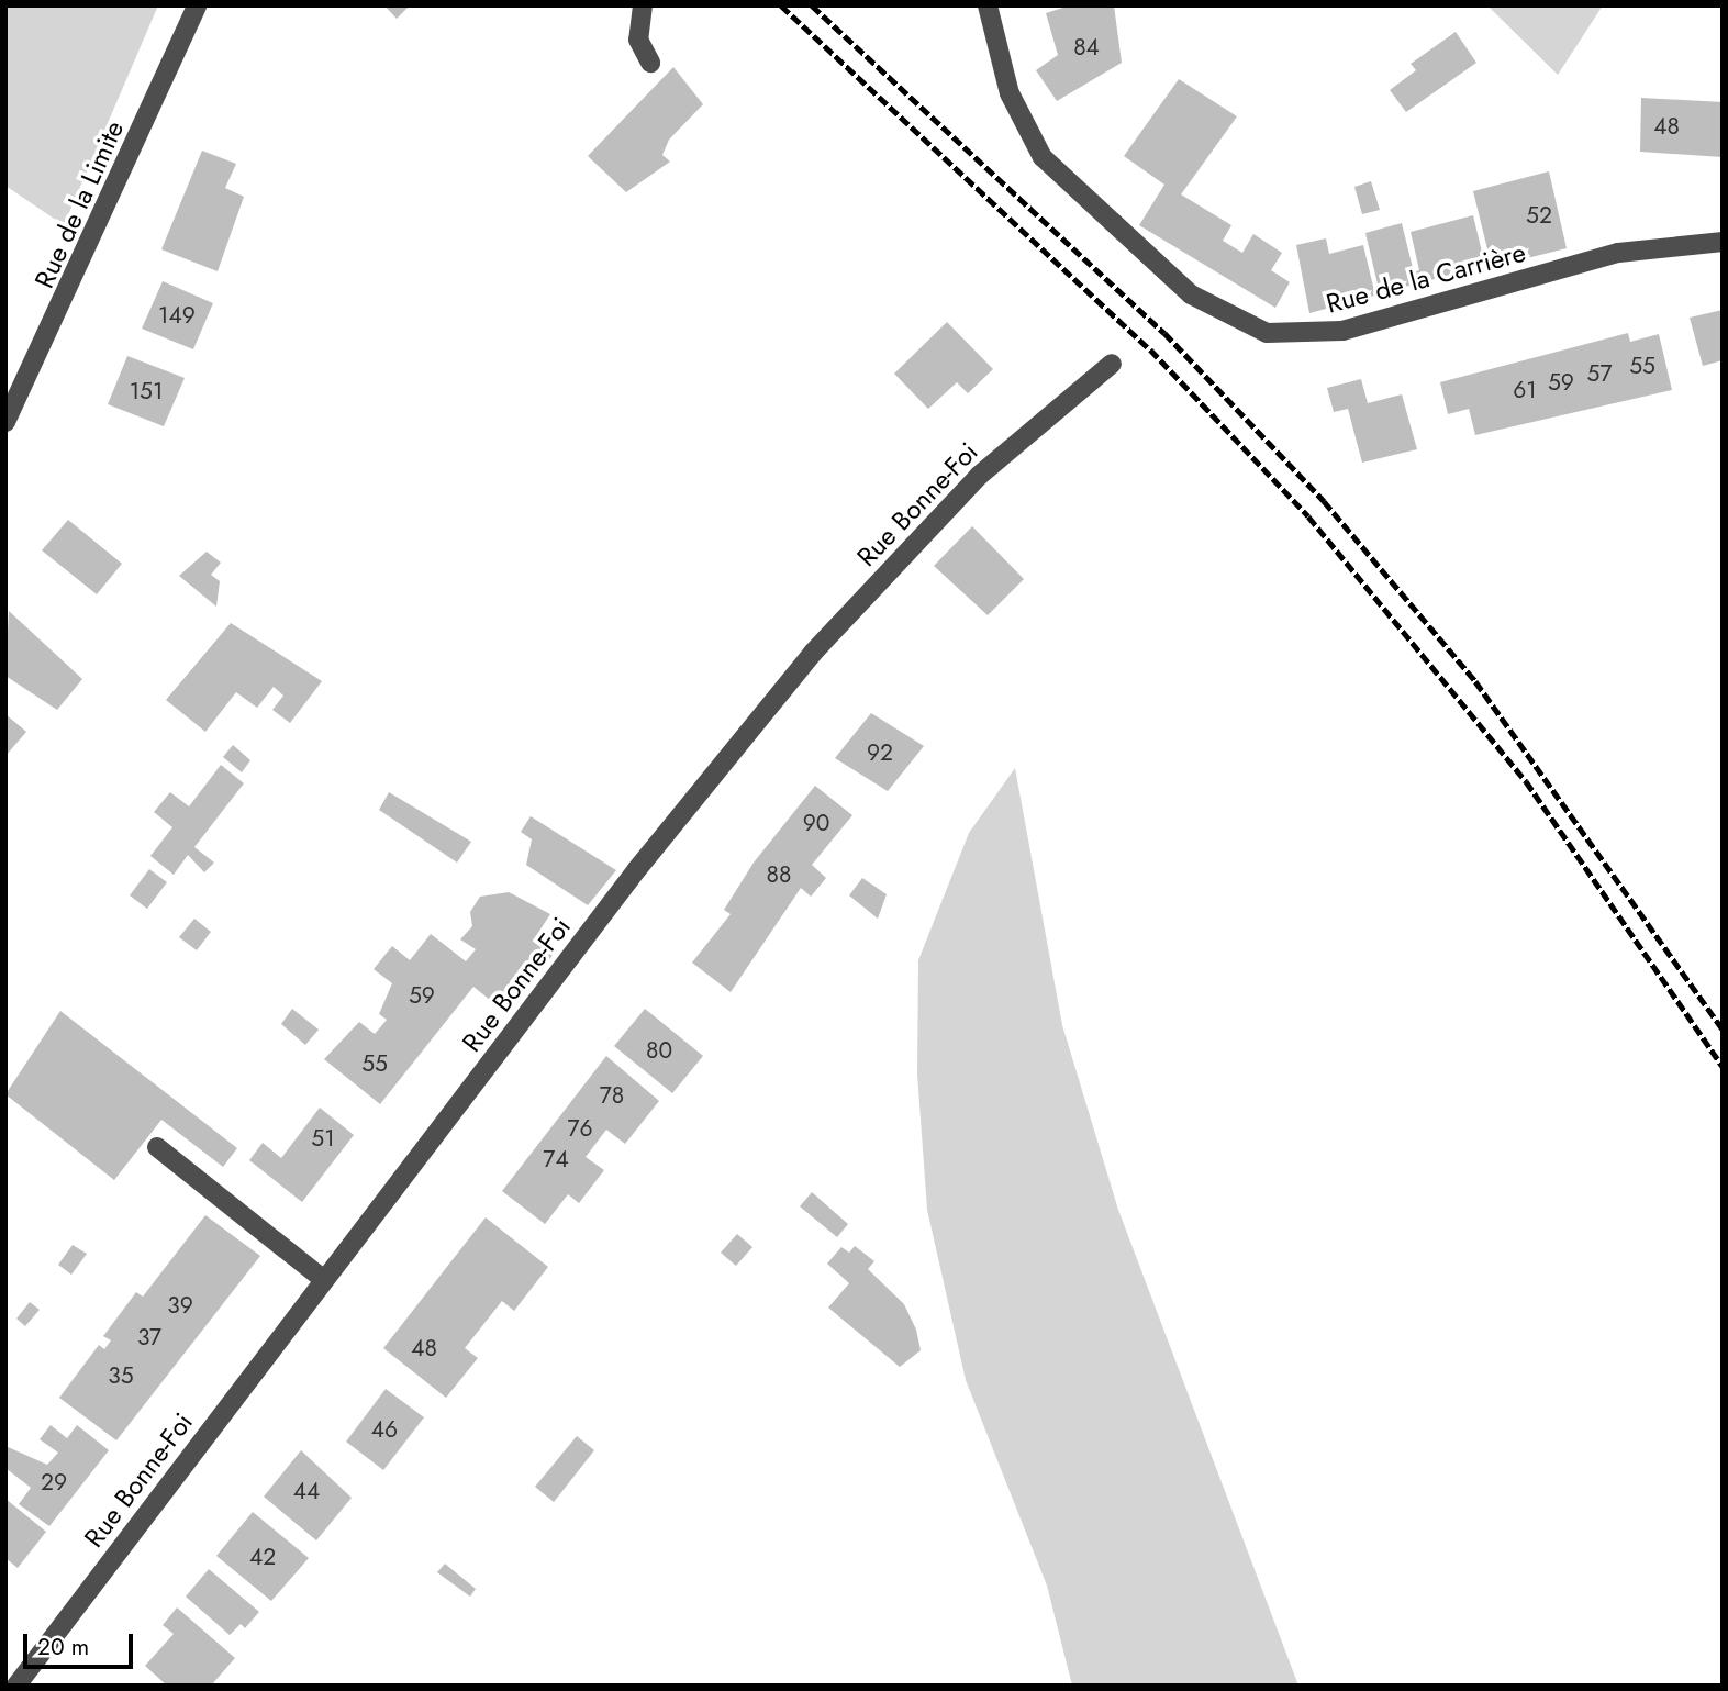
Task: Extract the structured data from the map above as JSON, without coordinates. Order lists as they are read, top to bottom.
{
  "streets": {
    "street": ["Rue de la Limite", "Rue de la Carrière", "Rue Bonne-Foi"]
  },
  "house_numbers": [
    "84",
    "48",
    "52",
    "149",
    "55",
    "57",
    "59",
    "61",
    "151",
    "92",
    "90",
    "88",
    "59",
    "80",
    "55",
    "78",
    "76",
    "51",
    "74",
    "39",
    "37",
    "48",
    "35",
    "46",
    "29",
    "44",
    "42"
  ],
  "scale_bar": "20 m"
}
